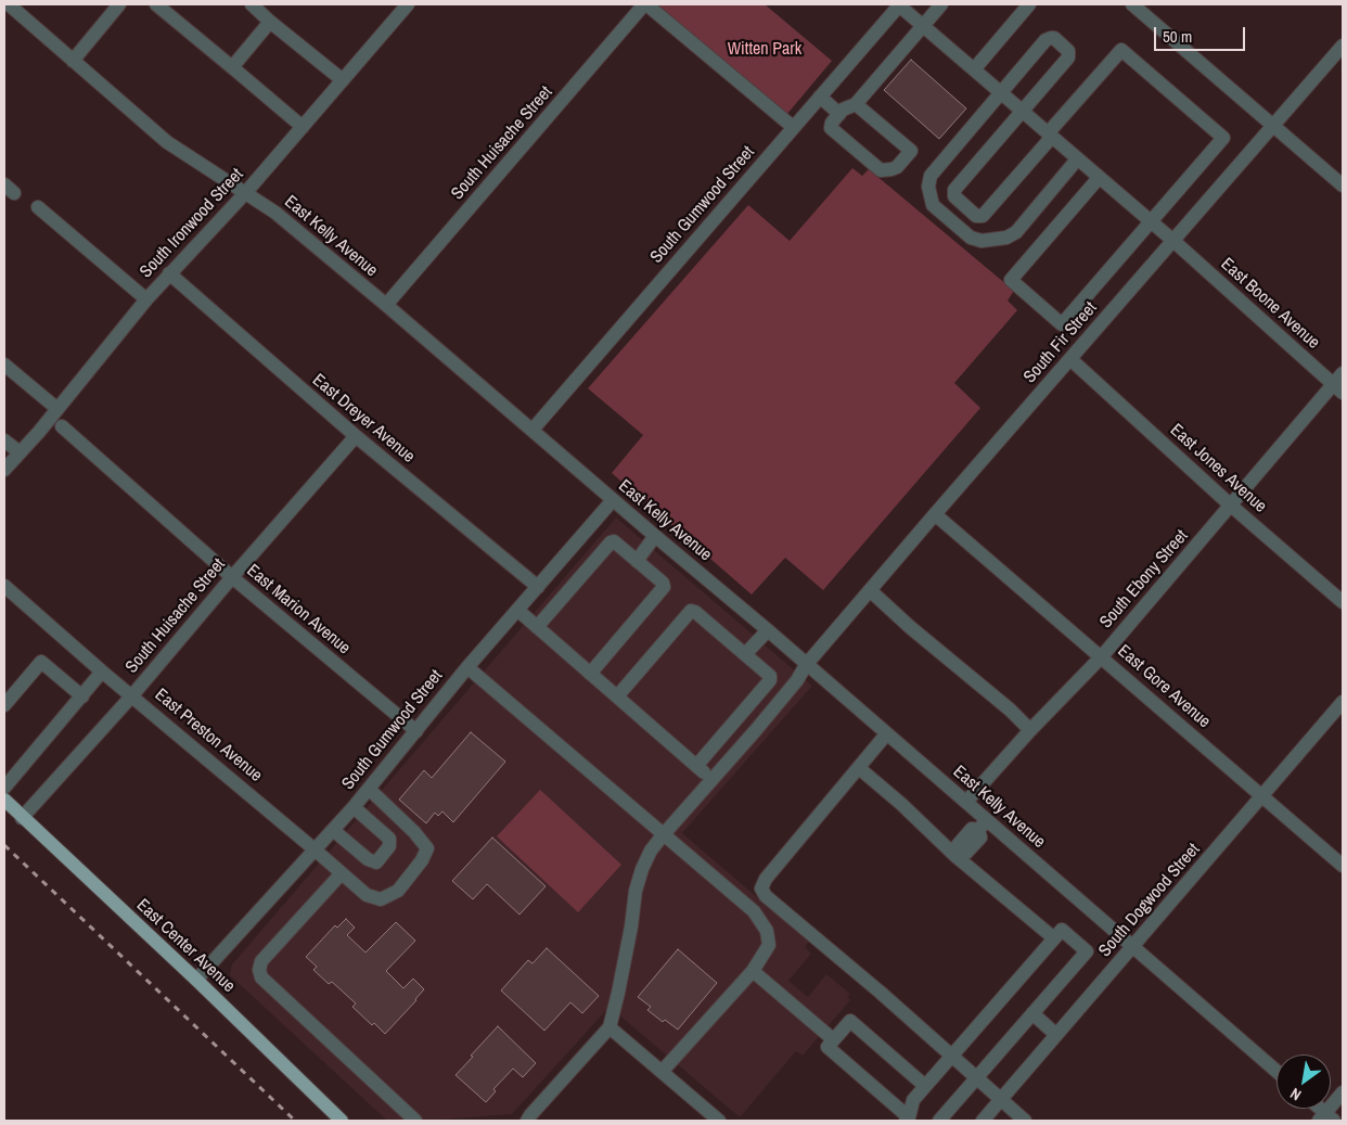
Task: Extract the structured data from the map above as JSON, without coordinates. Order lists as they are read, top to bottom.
{
  "streets": {
    "main road": ["East Center Avenue"],
    "street": [
      "South Huisache Street",
      "South Gumwood Street",
      "South Ironwood Street",
      "East Kelly Avenue",
      "East Boone Avenue",
      "South Fir Street",
      "East Dreyer Avenue",
      "East Jones Avenue",
      "South Ebony Street",
      "East Marion Avenue",
      "East Gore Avenue",
      "East Preston Avenue",
      "South Dogwood Street"
    ]
  },
  "crossings": [
    ["South Huisache Street", "East Kelly Avenue"],
    ["South Huisache Street", "East Dreyer Avenue"],
    ["South Huisache Street", "East Marion Avenue"],
    ["South Huisache Street", "East Preston Avenue"],
    ["South Huisache Street", "East Center Avenue"],
    ["South Gumwood Street", "East Kelly Avenue"],
    ["South Gumwood Street", "East Boone Avenue"],
    ["South Gumwood Street", "East Dreyer Avenue"],
    ["South Gumwood Street", "East Marion Avenue"],
    ["South Gumwood Street", "East Preston Avenue"],
    ["South Gumwood Street", "East Center Avenue"],
    ["South Ironwood Street", "East Kelly Avenue"],
    ["South Ironwood Street", "East Dreyer Avenue"],
    ["East Kelly Avenue", "South Fir Street"],
    ["East Kelly Avenue", "South Ebony Street"],
    ["East Kelly Avenue", "South Dogwood Street"],
    ["East Boone Avenue", "South Fir Street"],
    ["East Boone Avenue", "South Ebony Street"],
    ["South Fir Street", "East Jones Avenue"],
    ["South Fir Street", "East Gore Avenue"],
    ["East Jones Avenue", "South Ebony Street"],
    ["South Ebony Street", "East Gore Avenue"],
    ["East Gore Avenue", "South Dogwood Street"]
  ],
  "parks": ["Witten Park"],
  "scale_bar": "50 m",
  "north": "bottom left"
}
